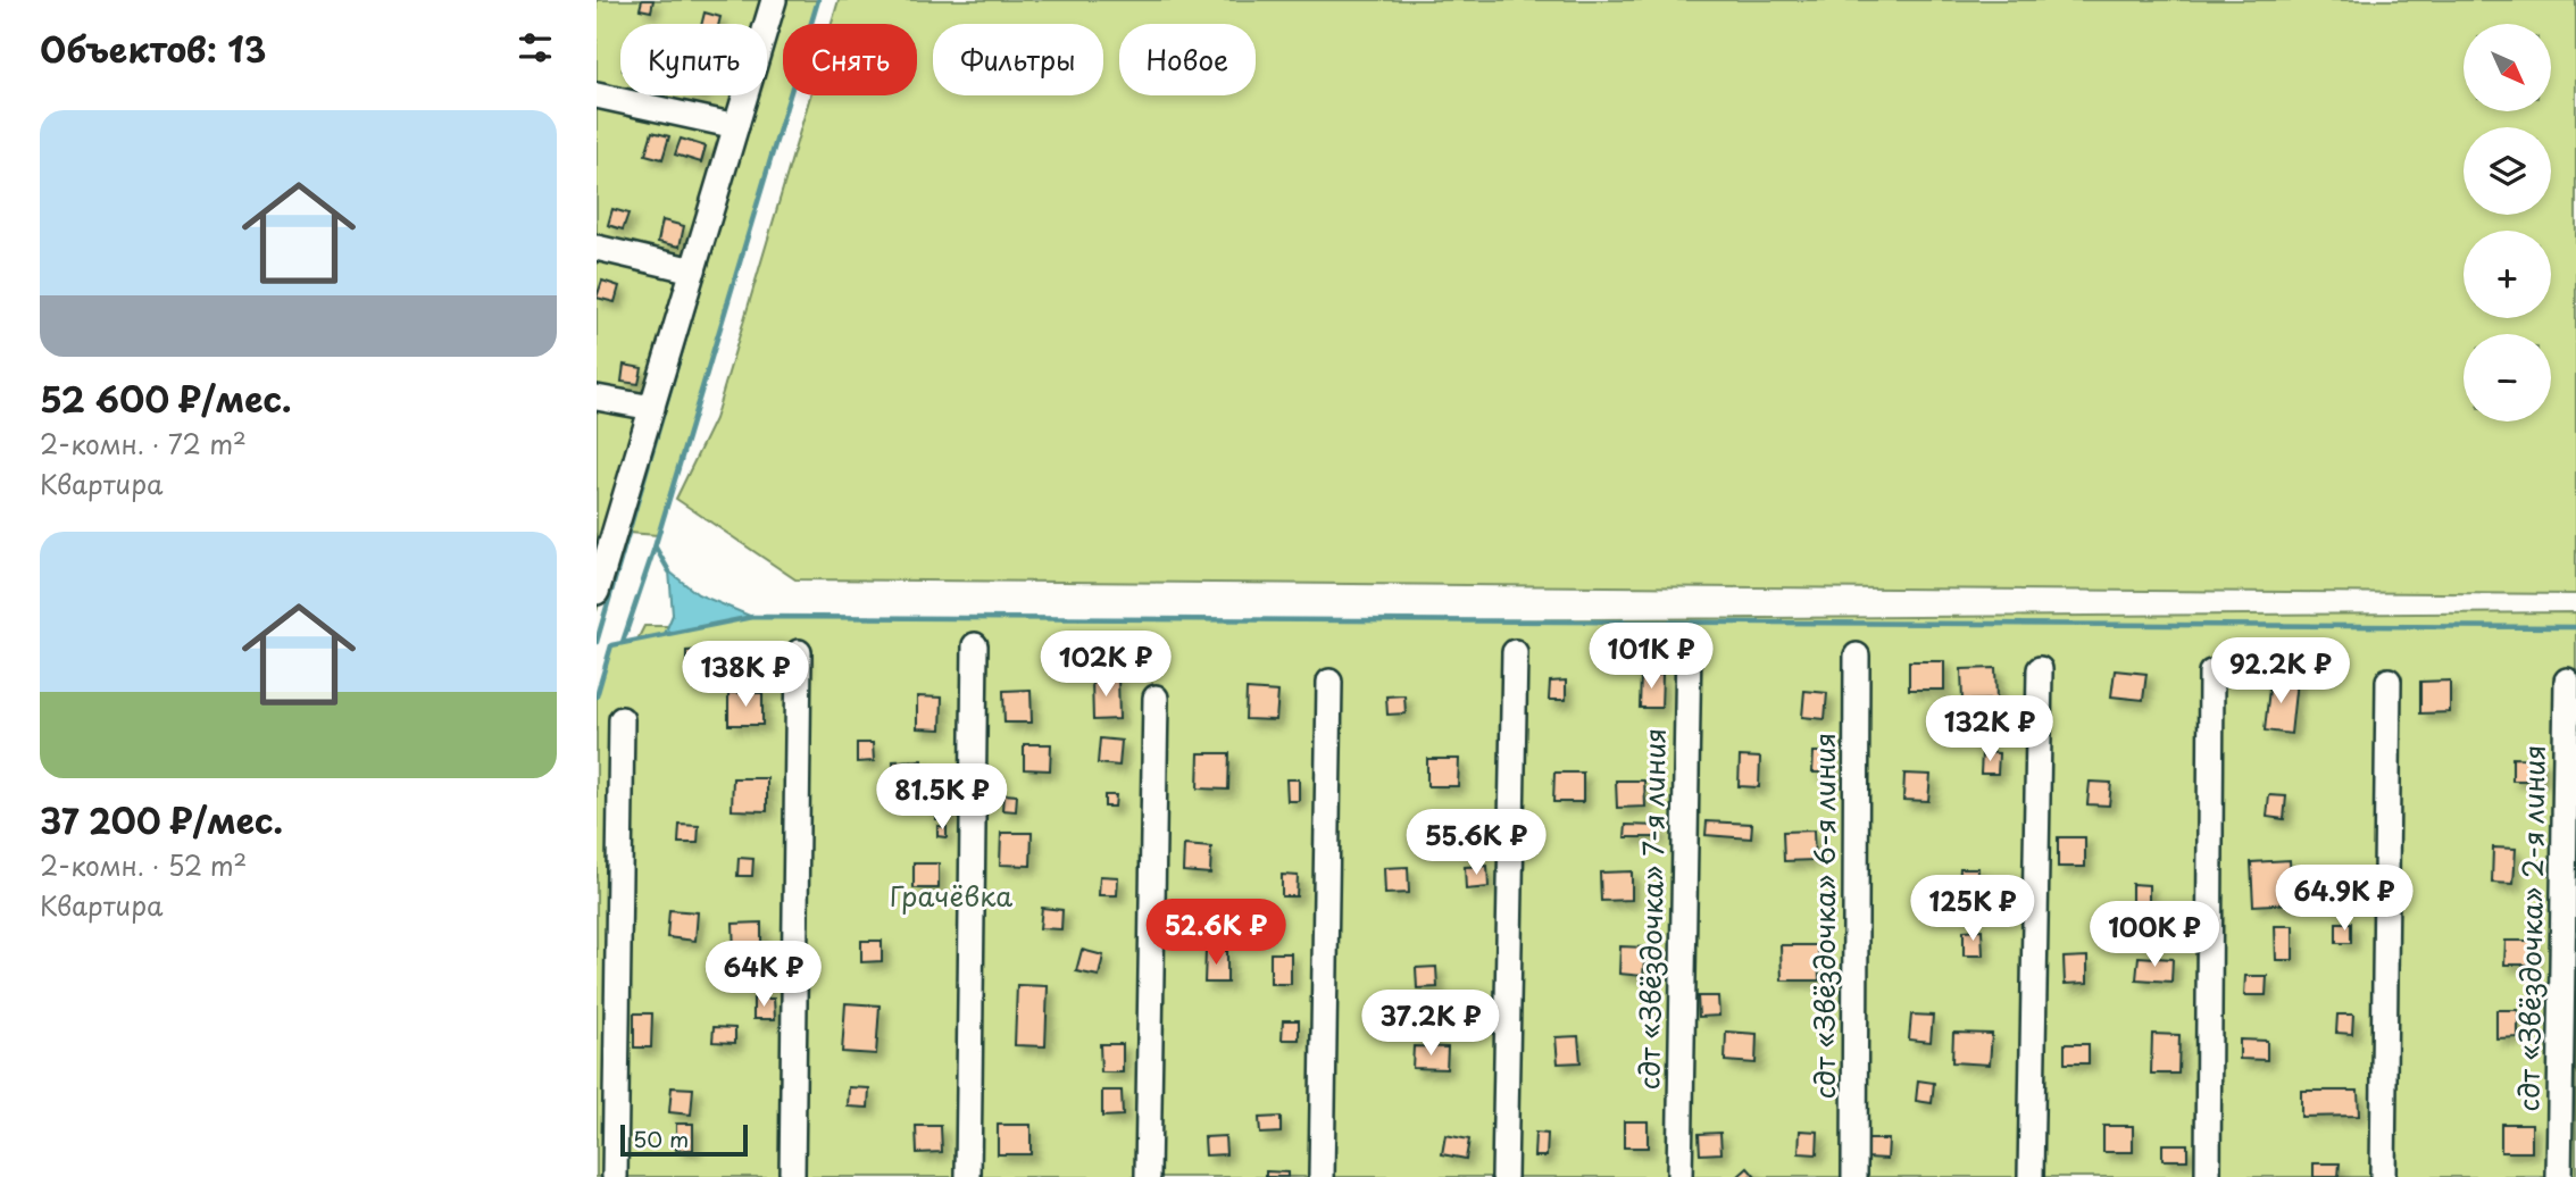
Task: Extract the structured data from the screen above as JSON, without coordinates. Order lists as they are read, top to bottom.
{
  "streets": {
    "street": ["сдт «Звёздочка» 7-я линия", "сдт «Звёздочка» 6-я линия", "сдт «Звёздочка» 2-я линия"]
  },
  "parks": ["Грачёвка"],
  "scale_bar": "50 m",
  "north": "bottom right",
  "page": {
    "heading": "Объектов: 13",
    "map_buttons": ["+", "−"],
    "chip": [
      "Купить",
      "Снять",
      "Фильтры",
      "Новое"
    ],
    "list": [
      {
        "name": "52 600 ₽/мес.",
        "note": "2-комн. · 72 m² · Квартира"
      },
      {
        "name": "37 200 ₽/мес.",
        "note": "2-комн. · 52 m² · Квартира"
      }
    ],
    "price": [
      "101K ₽",
      "102K ₽",
      "92.2K ₽",
      "138K ₽",
      "132K ₽",
      "81.5K ₽",
      "55.6K ₽",
      "64.9K ₽",
      "125K ₽",
      "52.6K ₽",
      "100K ₽",
      "64K ₽",
      "37.2K ₽"
    ],
    "scale": "50 m"
  }
}
